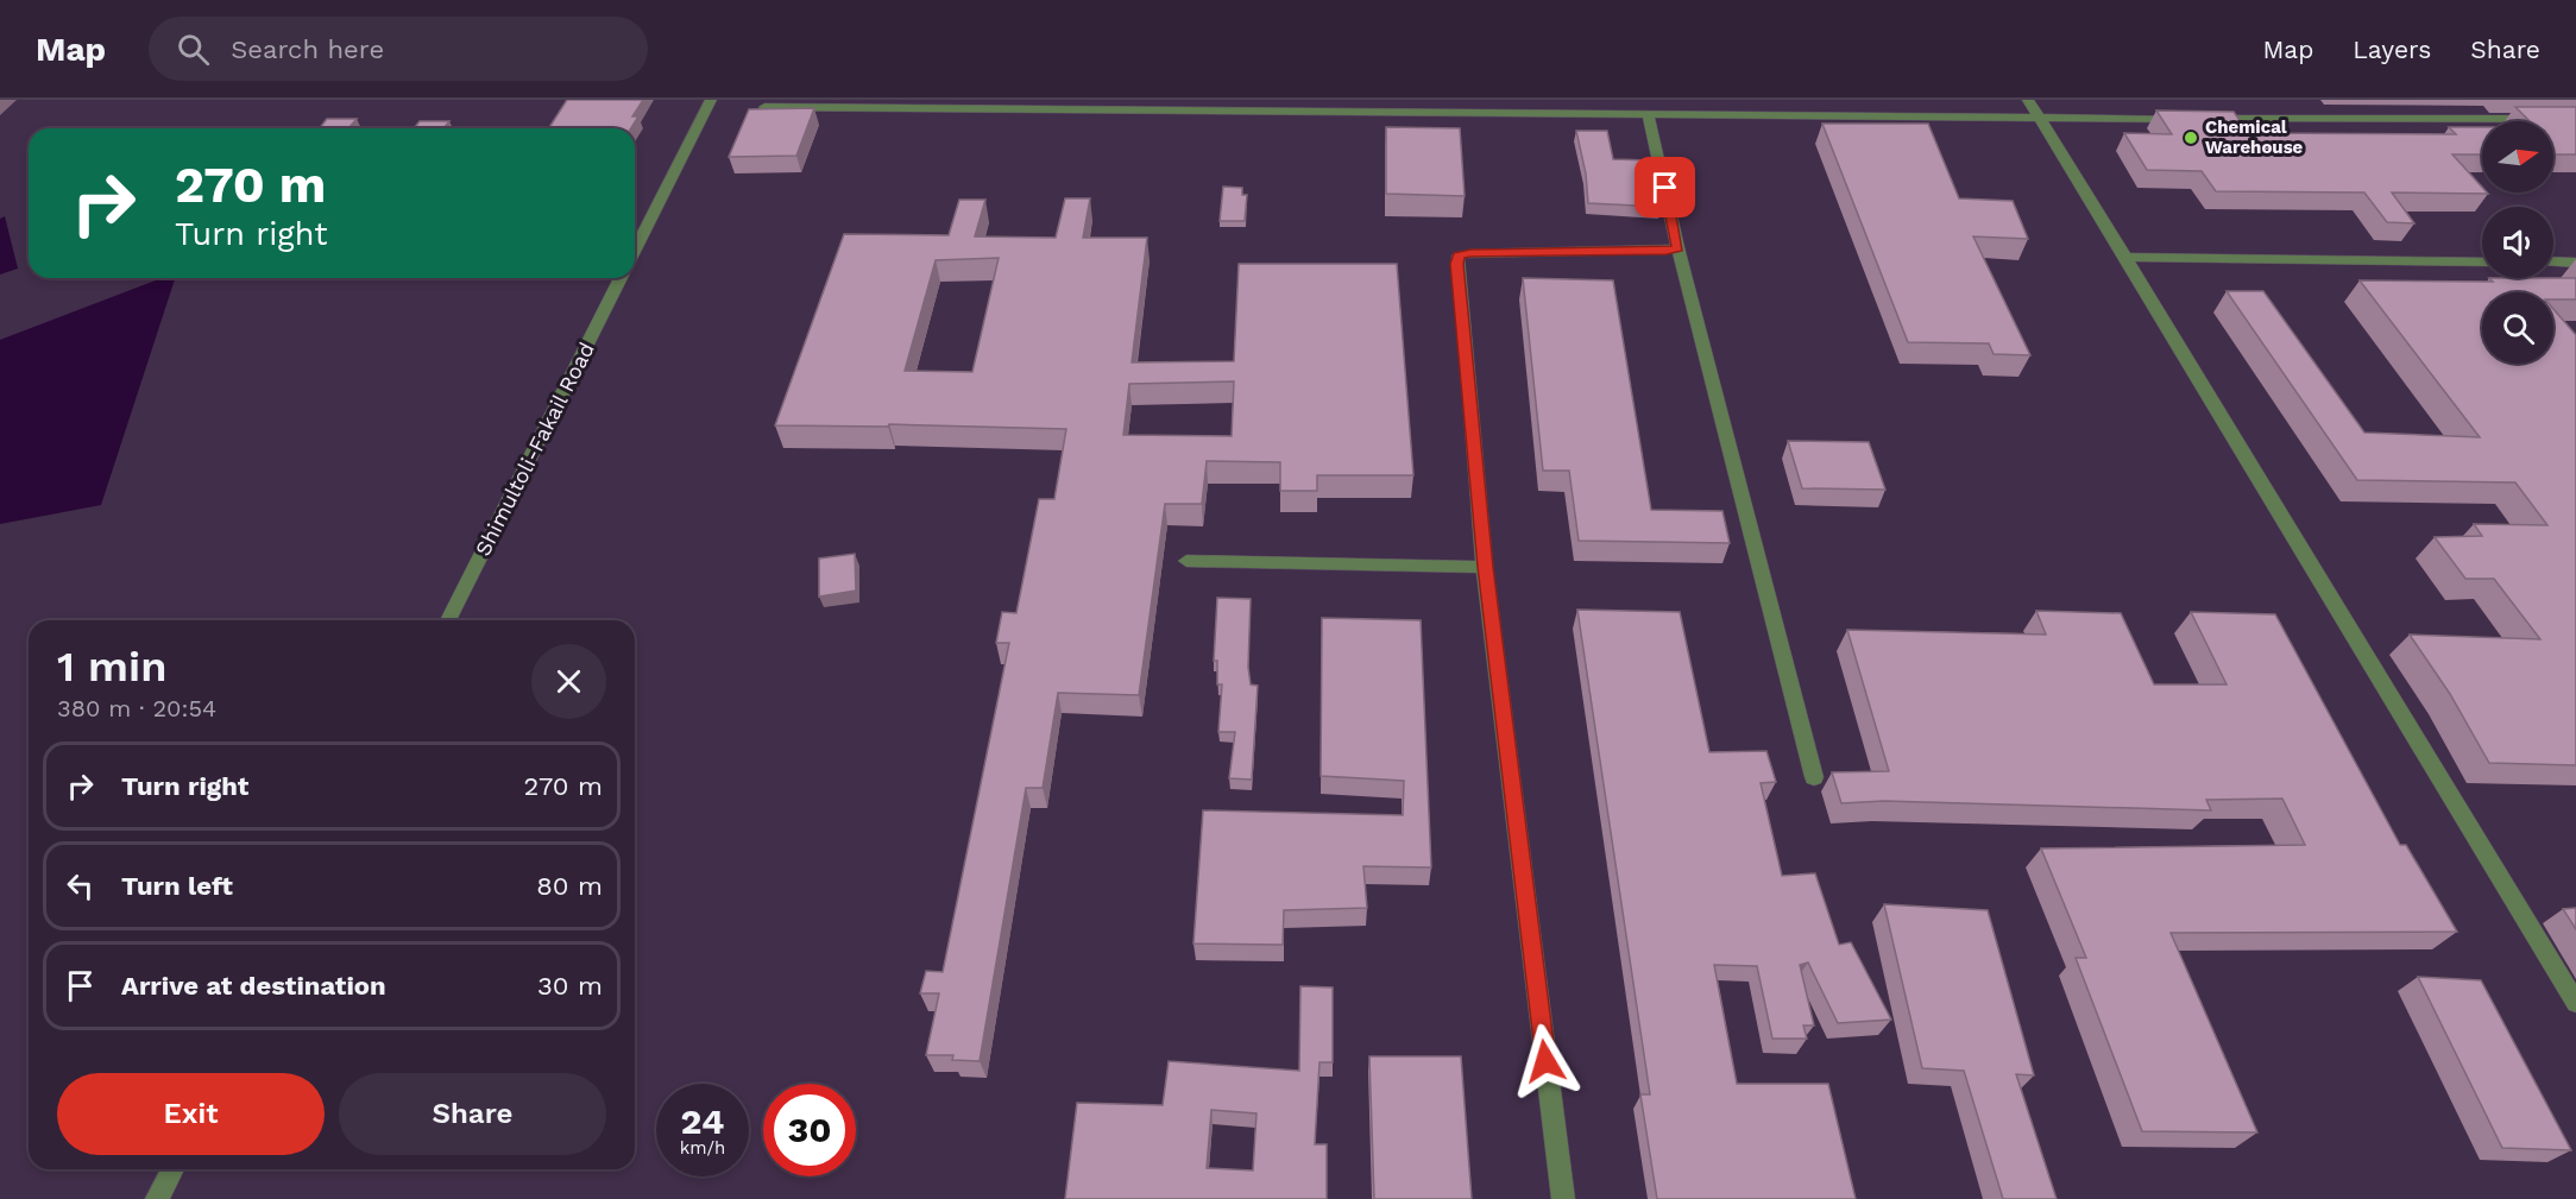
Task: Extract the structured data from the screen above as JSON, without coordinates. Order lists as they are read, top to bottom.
{
  "streets": {
    "street": ["Shimultoli-Fakail Road"]
  },
  "places": ["Chemical Warehouse"],
  "north": "right",
  "page": {
    "header": "Map",
    "search": "Search here",
    "nav": ["Map", "Layers", "Share"],
    "turn": ["270 m", "Turn right"],
    "heading": ["1 min", "380 m · 20:54"],
    "list": [
      {
        "name": "Turn right",
        "value": "270 m"
      },
      {
        "name": "Turn left",
        "value": "80 m"
      },
      {
        "name": "Arrive at destination",
        "value": "30 m"
      }
    ],
    "buttons": ["Exit", "Share"],
    "speed": "24 km/h",
    "limit": "30"
  }
}
